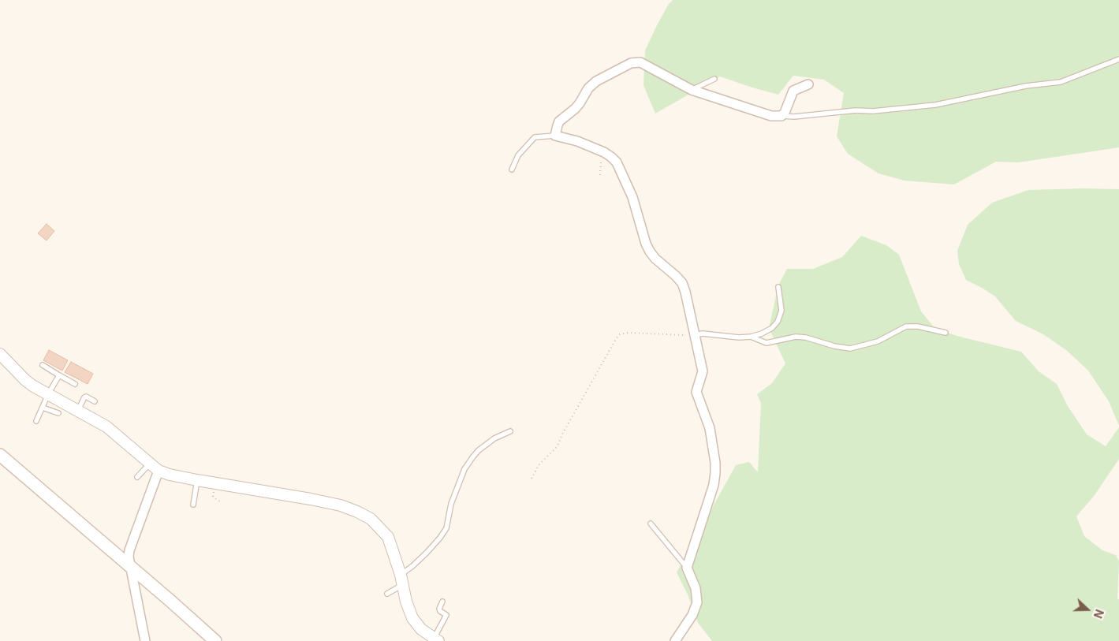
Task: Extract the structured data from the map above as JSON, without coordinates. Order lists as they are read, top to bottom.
{
  "north": "right"
}
